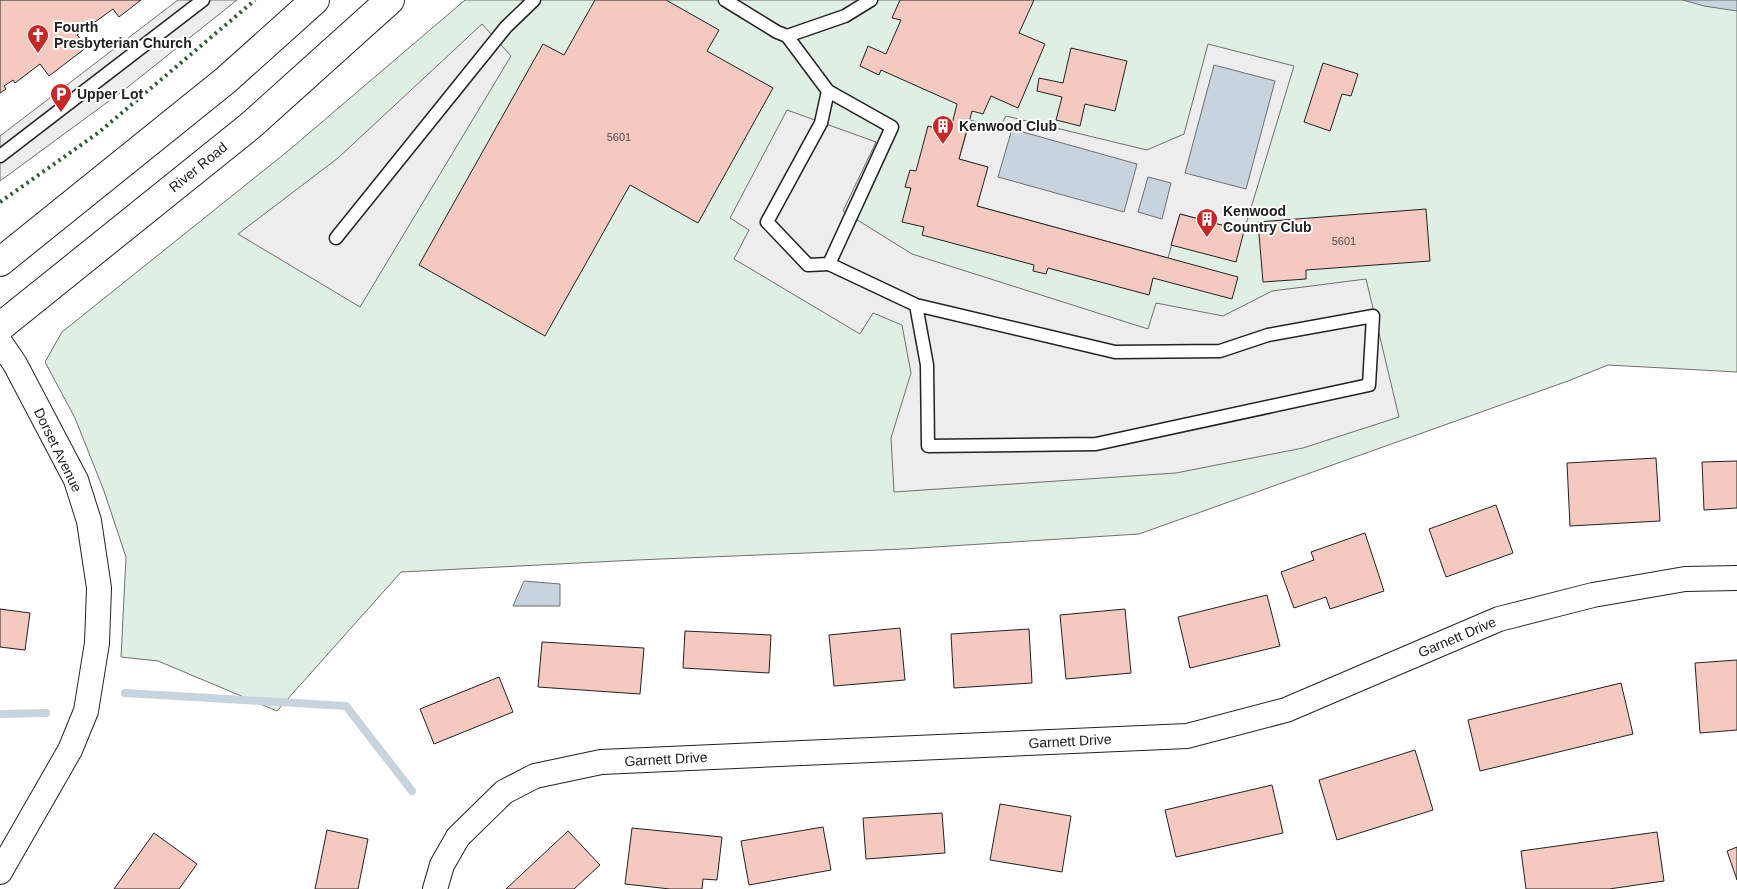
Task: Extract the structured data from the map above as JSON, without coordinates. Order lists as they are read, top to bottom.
{
  "streets": {
    "main road": ["River Road"],
    "street": ["Dorset Avenue", "Garnett Drive"]
  },
  "places": {
    "church": ["Fourth Presbyterian Church"],
    "parking": ["Upper Lot"],
    "building": ["Kenwood Club", "Kenwood Country Club"]
  },
  "house_numbers": ["5601", "5601"]
}
